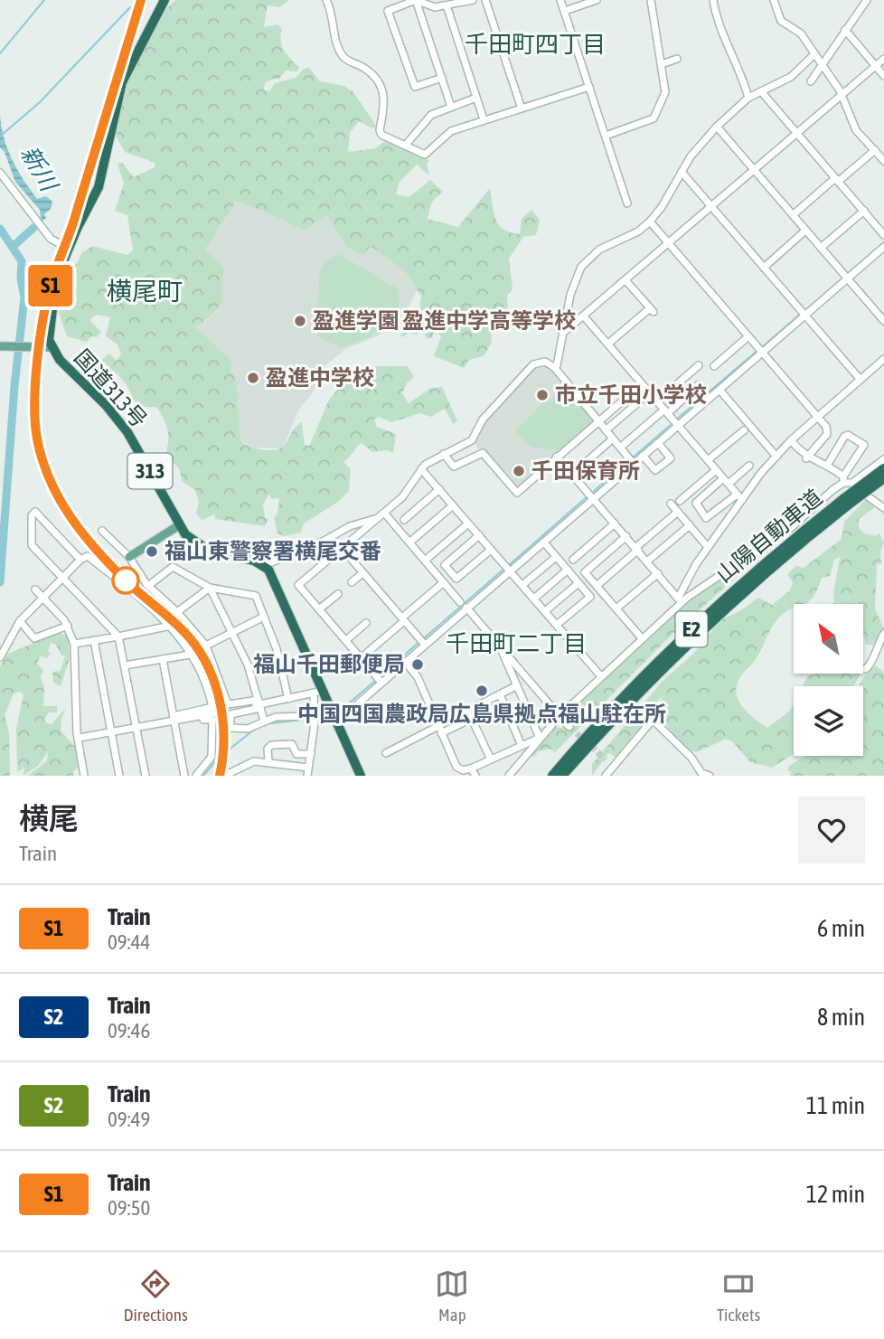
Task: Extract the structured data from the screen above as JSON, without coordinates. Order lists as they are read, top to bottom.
{
  "streets": {
    "highway": [
      "国道313号",
      "313",
      "山陽自動車道",
      "E2"
    ]
  },
  "districts": ["千田町四丁目", "横尾町", "千田町二丁目"],
  "water": ["新川"],
  "places": [
    "盈進学園 盈進中学高等学校",
    "盈進中学校",
    "市立千田小学校",
    "千田保育所",
    "福山東警察署横尾交番",
    "福山千田郵便局",
    "中国四国農政局広島県拠点福山駐在所"
  ],
  "north": "top left",
  "page": {
    "on_map": "S1",
    "heading": ["横尾", "Train"],
    "list": [
      {
        "mark": "S1",
        "name": "Train",
        "note": "09:44",
        "value": "6 min"
      },
      {
        "mark": "S2",
        "name": "Train",
        "note": "09:46",
        "value": "8 min"
      },
      {
        "mark": "S2",
        "name": "Train",
        "note": "09:49",
        "value": "11 min"
      },
      {
        "mark": "S1",
        "name": "Train",
        "note": "09:50",
        "value": "12 min"
      }
    ],
    "tabs": ["Directions", "Map", "Tickets"]
  }
}
